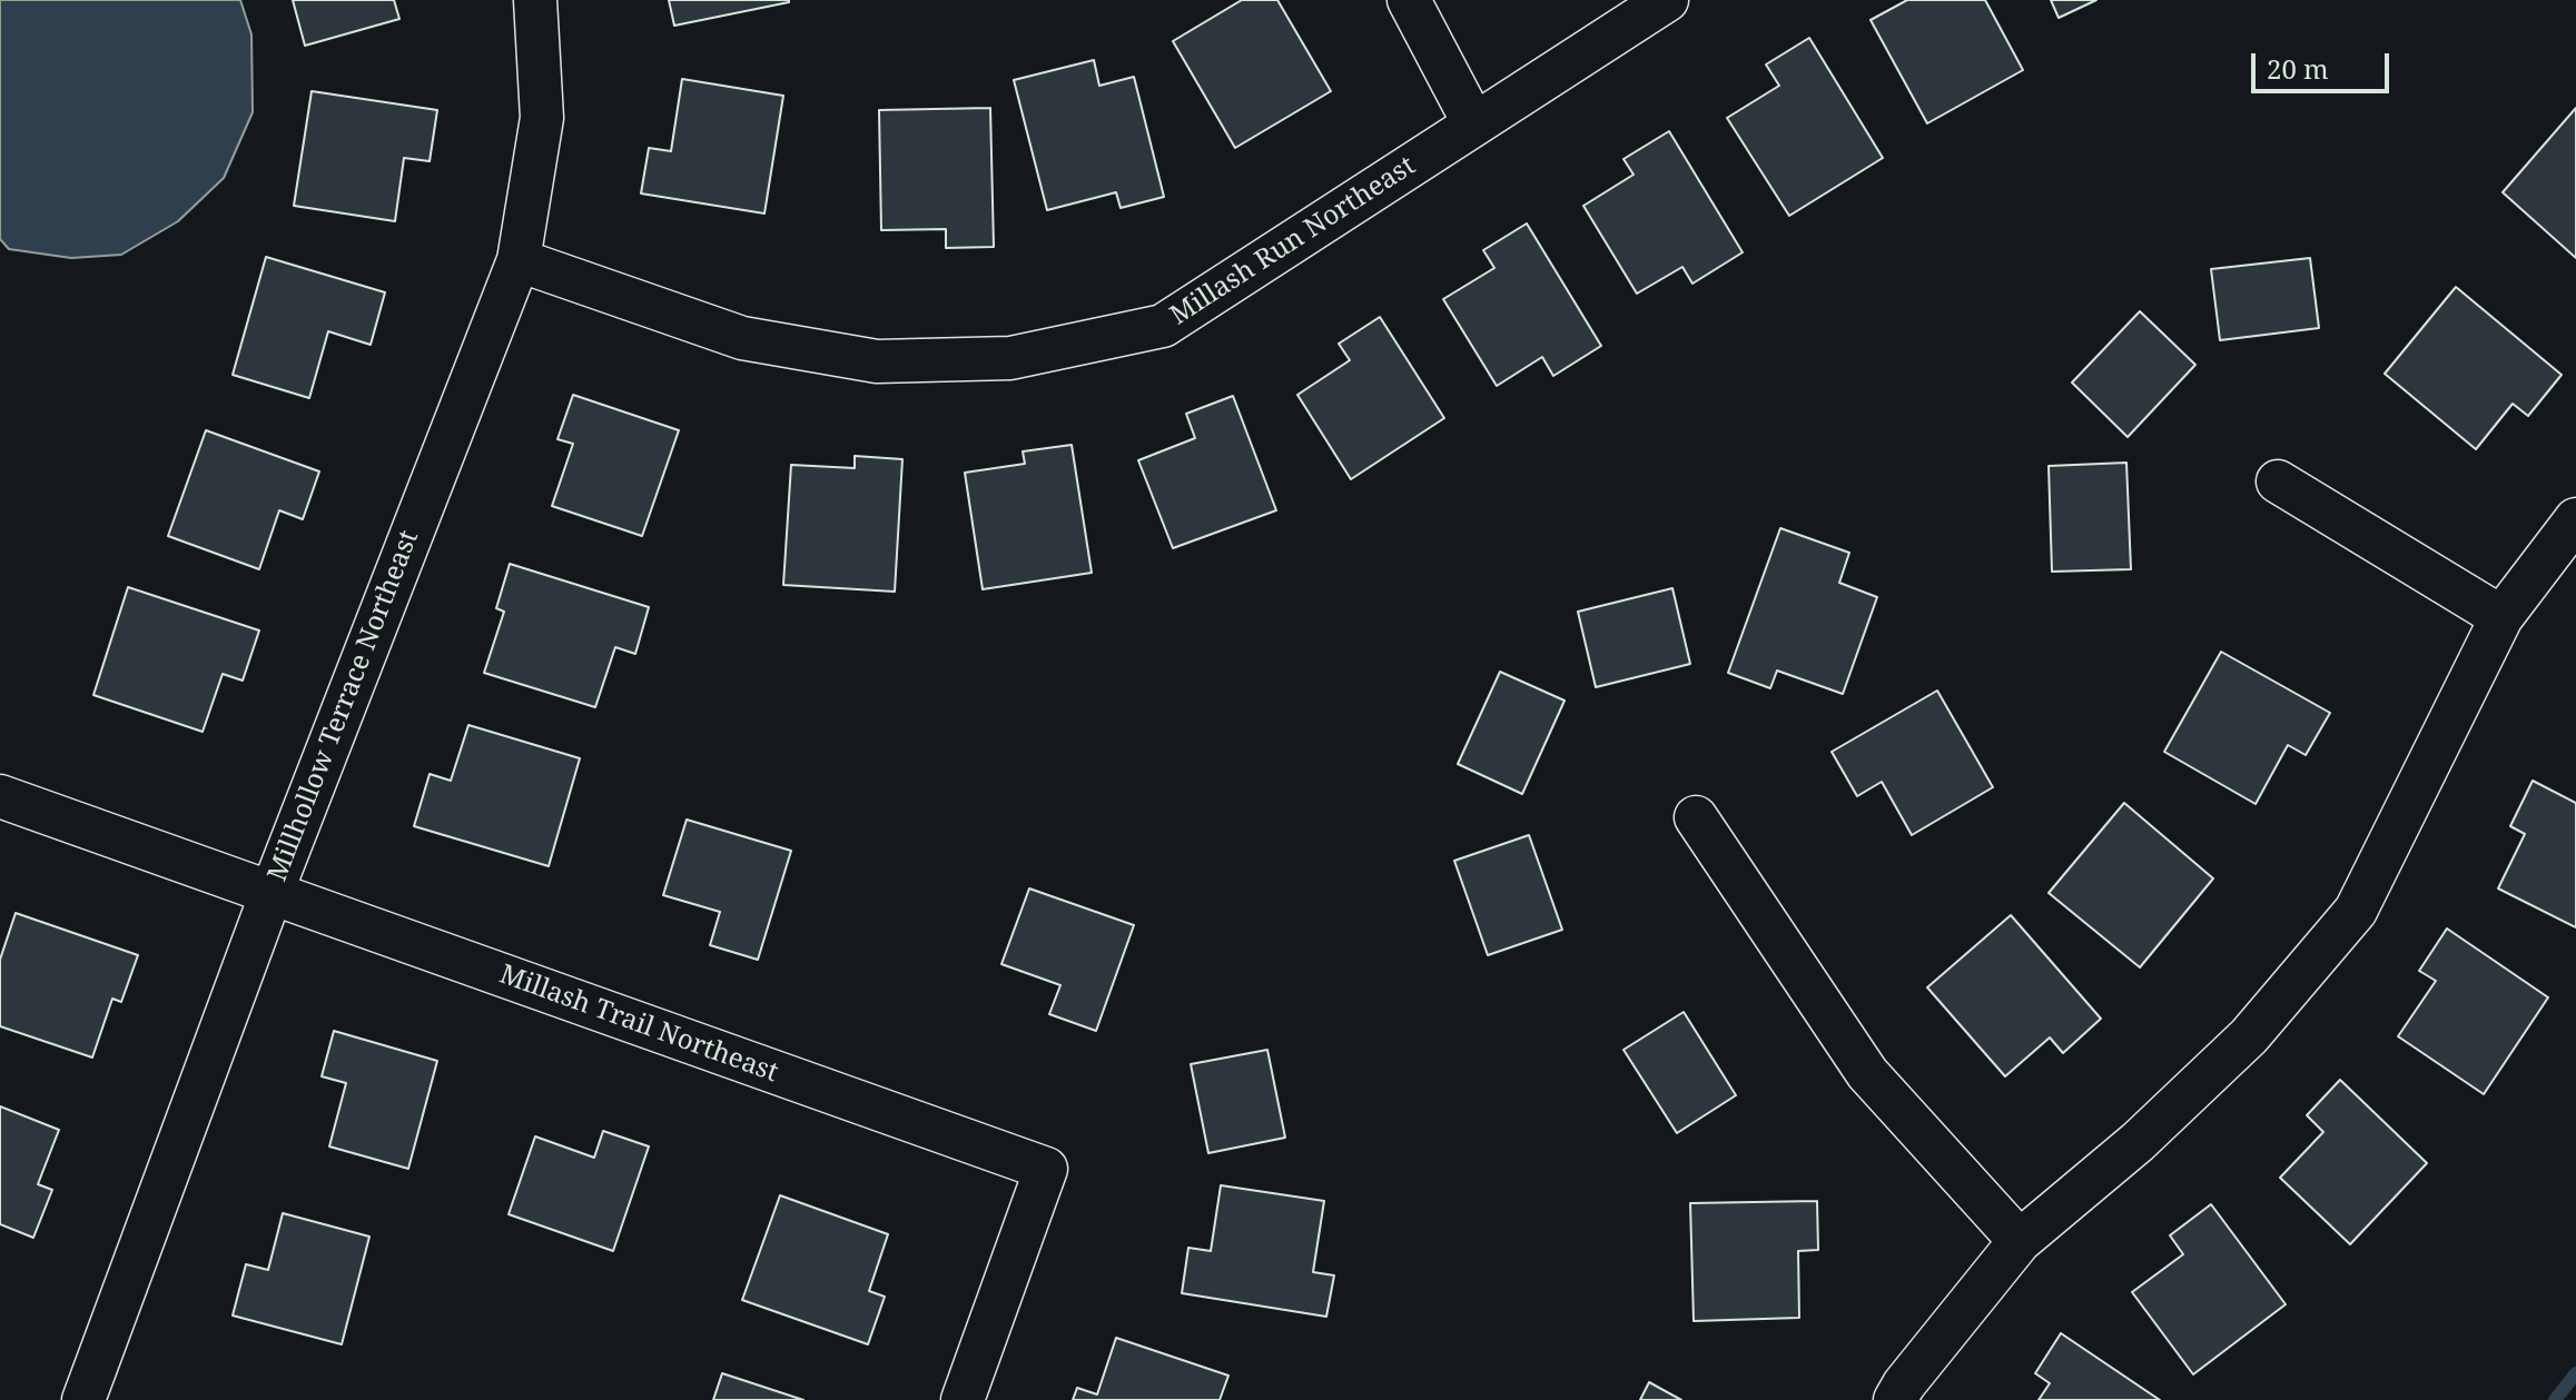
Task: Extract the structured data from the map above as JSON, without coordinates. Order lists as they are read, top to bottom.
{
  "streets": {
    "street": ["Millash Run Northeast", "Millhollow Terrace Northeast", "Millash Trail Northeast"]
  },
  "crossings": [
    ["Millash Run Northeast", "Millhollow Terrace Northeast"],
    ["Millhollow Terrace Northeast", "Millash Trail Northeast"]
  ],
  "scale_bar": "20 m"
}
